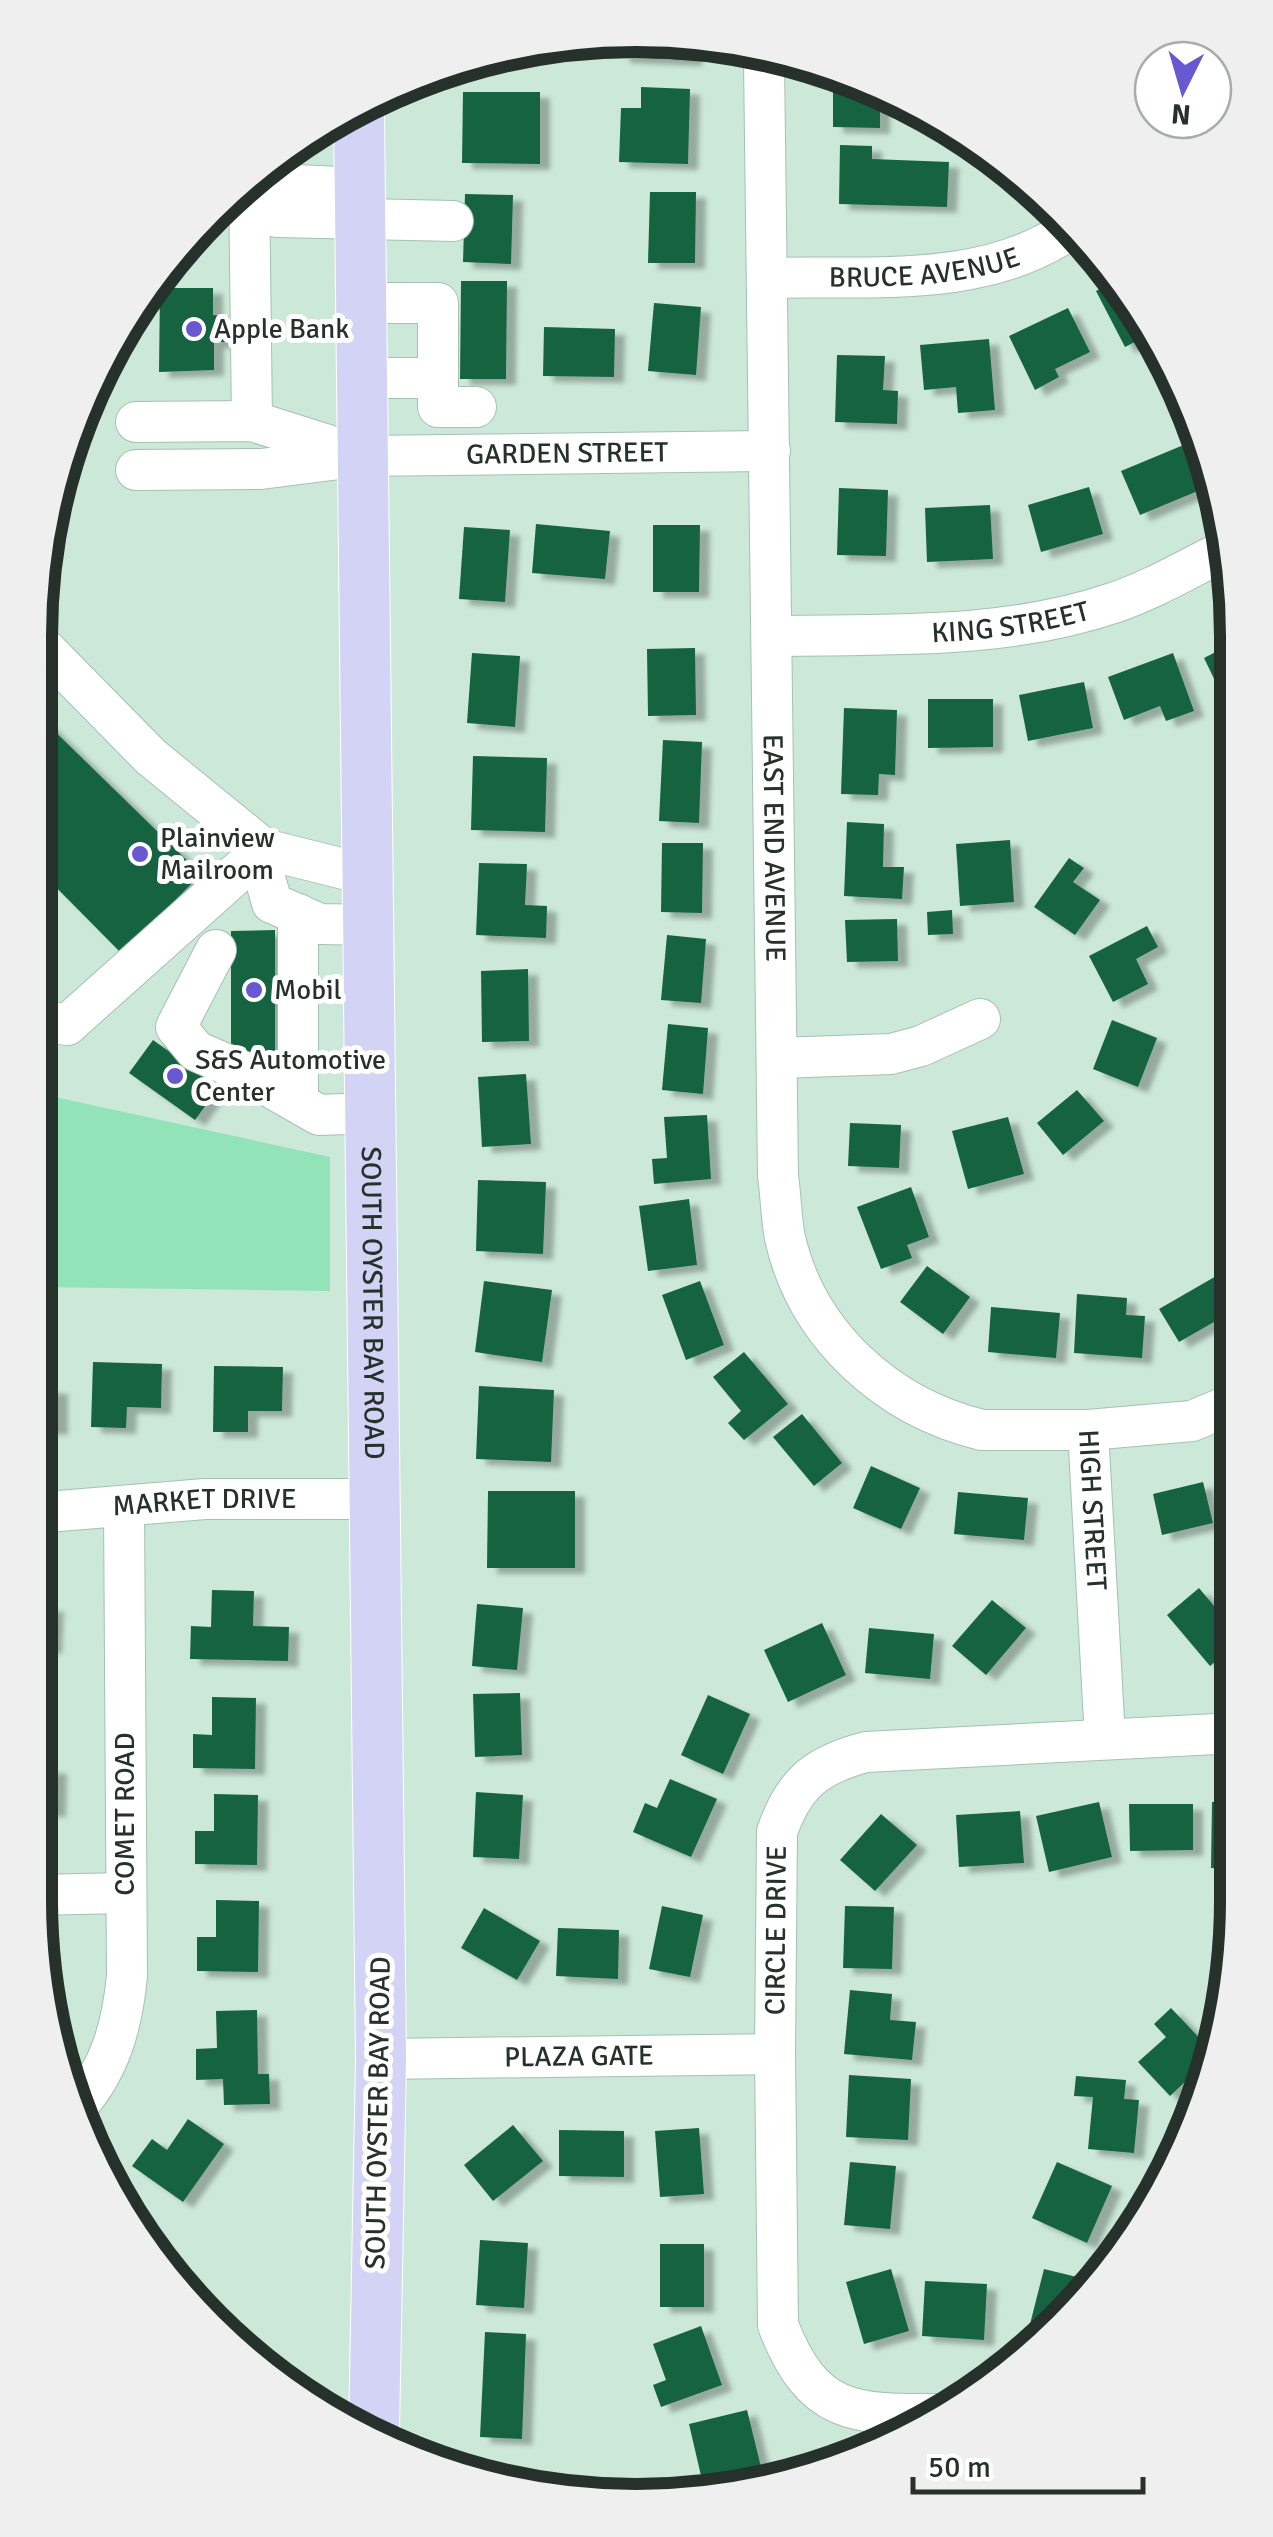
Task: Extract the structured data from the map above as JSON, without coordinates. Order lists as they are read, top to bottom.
{
  "streets": {
    "main road": ["SOUTH OYSTER BAY ROAD"],
    "street": [
      "BRUCE AVENUE",
      "GARDEN STREET",
      "KING STREET",
      "EAST END AVENUE",
      "MARKET DRIVE",
      "HIGH STREET",
      "COMET ROAD",
      "CIRCLE DRIVE",
      "PLAZA GATE"
    ]
  },
  "crossings": [
    ["BRUCE AVENUE", "EAST END AVENUE"],
    ["GARDEN STREET", "EAST END AVENUE"],
    ["GARDEN STREET", "SOUTH OYSTER BAY ROAD"],
    ["KING STREET", "EAST END AVENUE"],
    ["EAST END AVENUE", "HIGH STREET"],
    ["SOUTH OYSTER BAY ROAD", "MARKET DRIVE"],
    ["SOUTH OYSTER BAY ROAD", "PLAZA GATE"],
    ["MARKET DRIVE", "COMET ROAD"],
    ["HIGH STREET", "CIRCLE DRIVE"],
    ["CIRCLE DRIVE", "PLAZA GATE"]
  ],
  "places": [
    "Apple Bank",
    "Plainview Mailroom",
    "Mobil",
    "S&S Automotive Center"
  ],
  "scale_bar": "50 m",
  "north": "bottom"
}
